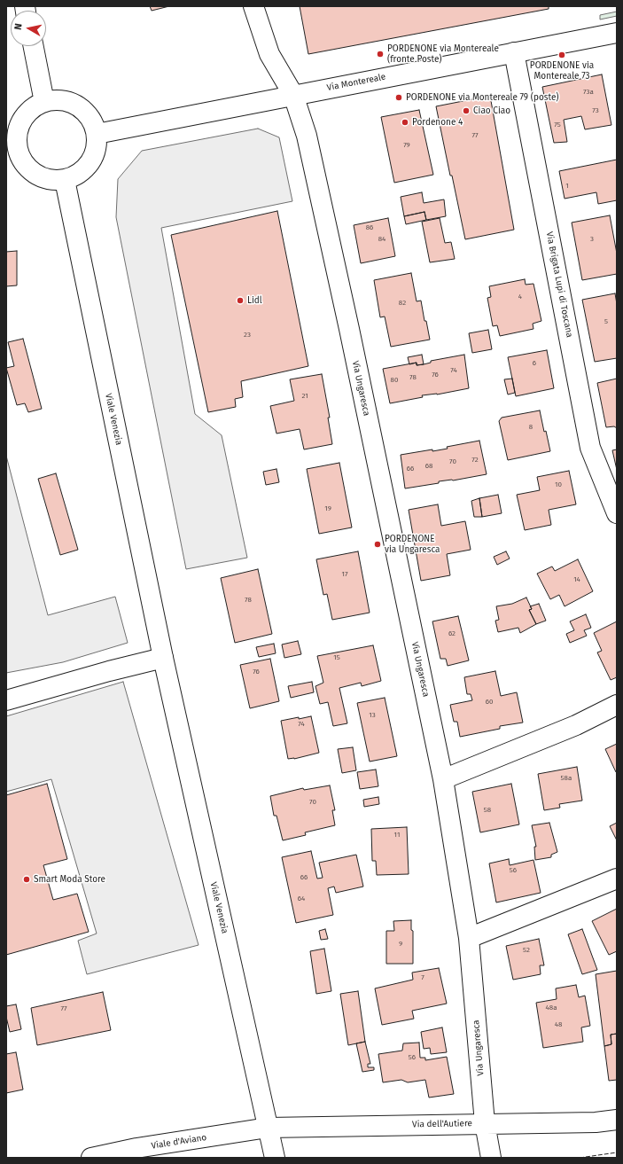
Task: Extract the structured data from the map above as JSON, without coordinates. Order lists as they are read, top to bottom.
{
  "streets": {
    "street": [
      "Via Montereale",
      "Via Brigata Lupi di Toscana",
      "Via Ungaresca",
      "Viale Venezia",
      "Via dell'Autiere",
      "Viale d'Aviano"
    ]
  },
  "crossings": [
    ["Via Montereale", "Via Brigata Lupi di Toscana"],
    ["Via Montereale", "Via Ungaresca"],
    ["Via Montereale", "Viale Venezia"],
    ["Via Ungaresca", "Via dell'Autiere"],
    ["Viale Venezia", "Via dell'Autiere"],
    ["Viale Venezia", "Viale d'Aviano"],
    ["Via dell'Autiere", "Viale d'Aviano"]
  ],
  "places": [
    "PORDENONE via Montereale (fronte Poste)",
    "PORDENONE via Montereale 73",
    "PORDENONE via Montereale 79 (poste)",
    "Ciao Ciao",
    "Pordenone 4",
    "Lidl",
    "PORDENONE via Ungaresca",
    "Smart Moda Store"
  ],
  "house_numbers": [
    "73a",
    "73",
    "75",
    "77",
    "79",
    "1",
    "86",
    "84",
    "3",
    "4",
    "82",
    "5",
    "23",
    "6",
    "74",
    "76",
    "78",
    "80",
    "21",
    "8",
    "72",
    "70",
    "68",
    "66",
    "10",
    "19",
    "17",
    "14",
    "78",
    "62",
    "15",
    "76",
    "60",
    "13",
    "74",
    "58a",
    "70",
    "58",
    "11",
    "56",
    "66",
    "64",
    "9",
    "52",
    "7",
    "48a",
    "77",
    "48",
    "56"
  ],
  "north": "left"
}
